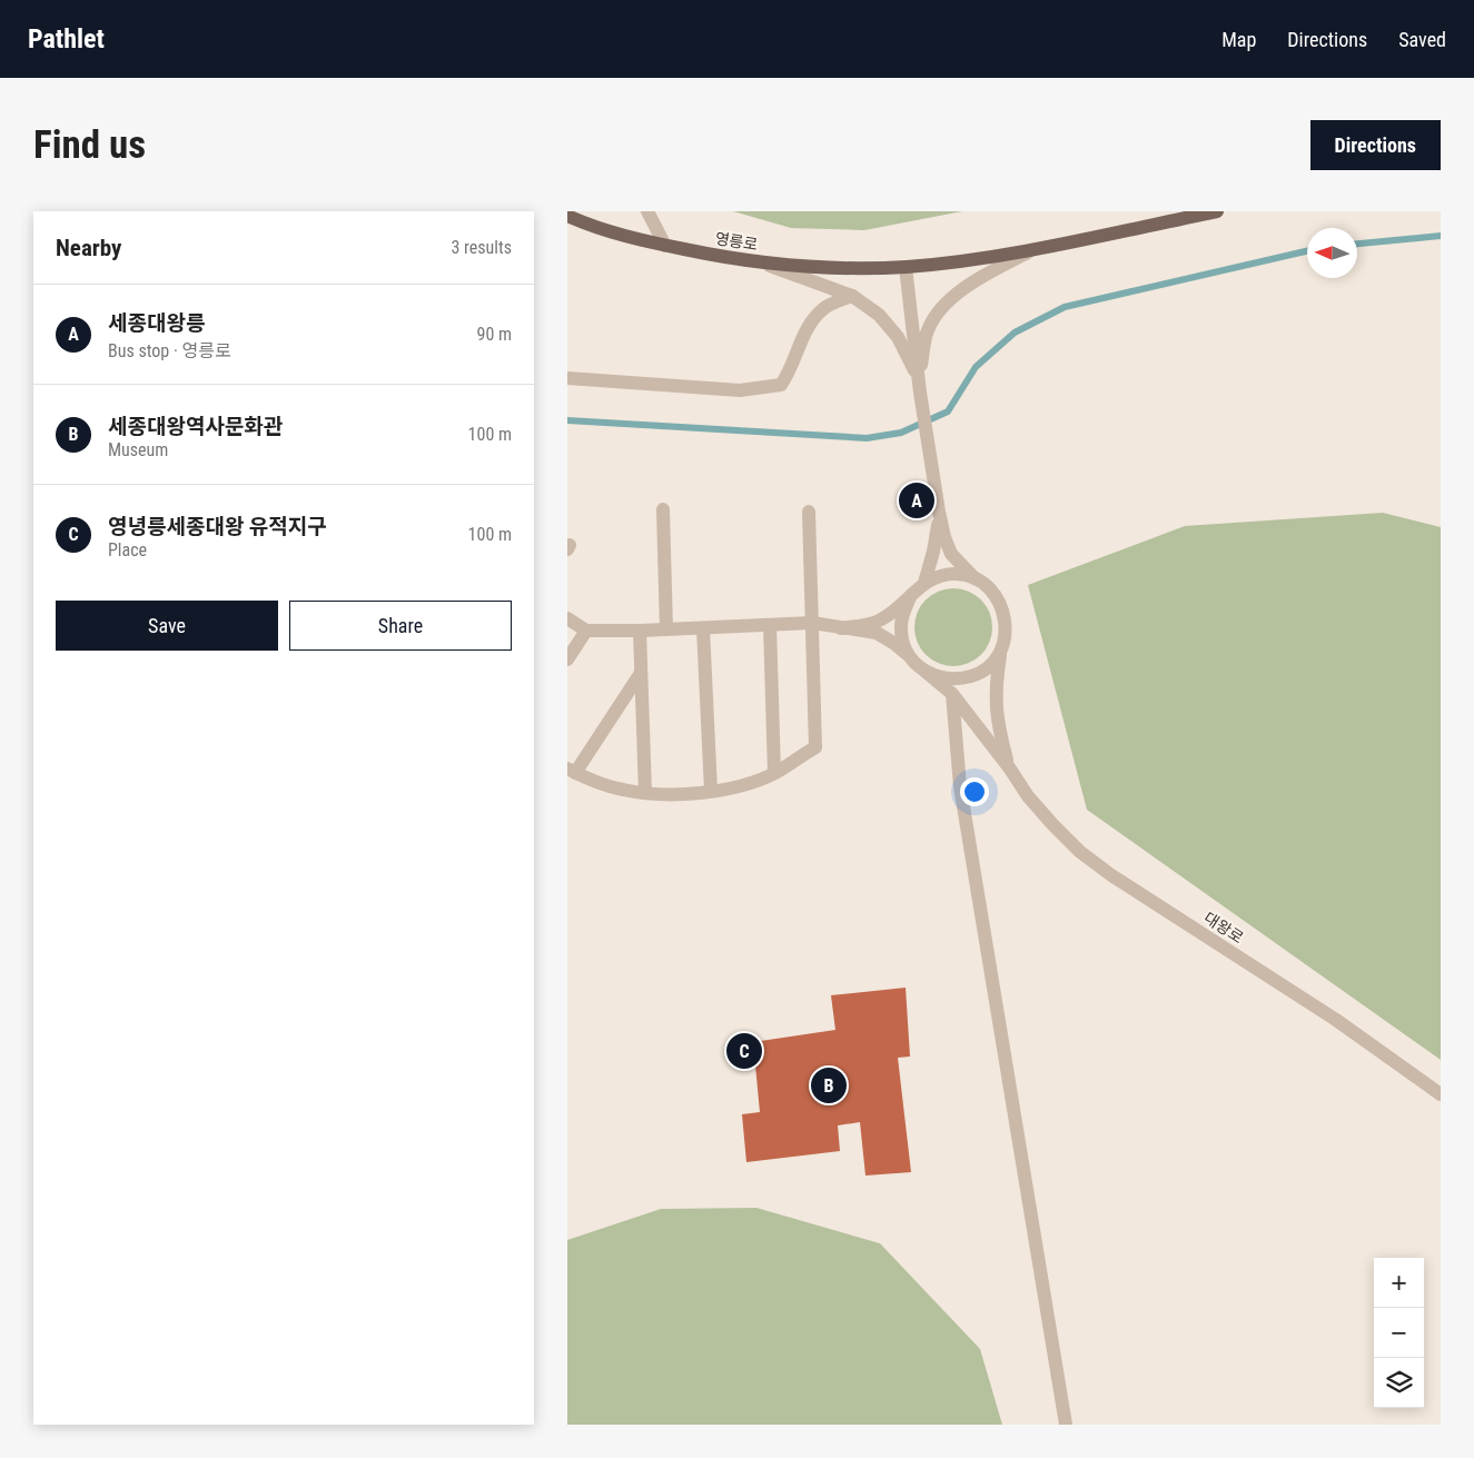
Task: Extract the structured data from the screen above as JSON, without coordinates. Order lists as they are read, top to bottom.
{
  "streets": {
    "main road": ["영릉로"],
    "street": ["대왕로"]
  },
  "north": "left",
  "page": {
    "header": "Pathlet",
    "nav": ["Map", "Directions", "Saved"],
    "buttons": [
      "Directions",
      ["Save", "Share"]
    ],
    "title": "Find us",
    "heading": ["Nearby", "3 results"],
    "list": [
      {
        "mark": "A",
        "name": "세종대왕릉",
        "note": "Bus stop · 영릉로",
        "value": "90 m"
      },
      {
        "mark": "B",
        "name": "세종대왕역사문화관",
        "note": "Museum",
        "value": "100 m"
      },
      {
        "mark": "C",
        "name": "영녕릉세종대왕 유적지구",
        "note": "Place",
        "value": "100 m"
      }
    ],
    "pins": ["A", "C", "B"],
    "map_buttons": ["+", "−"]
  }
}
